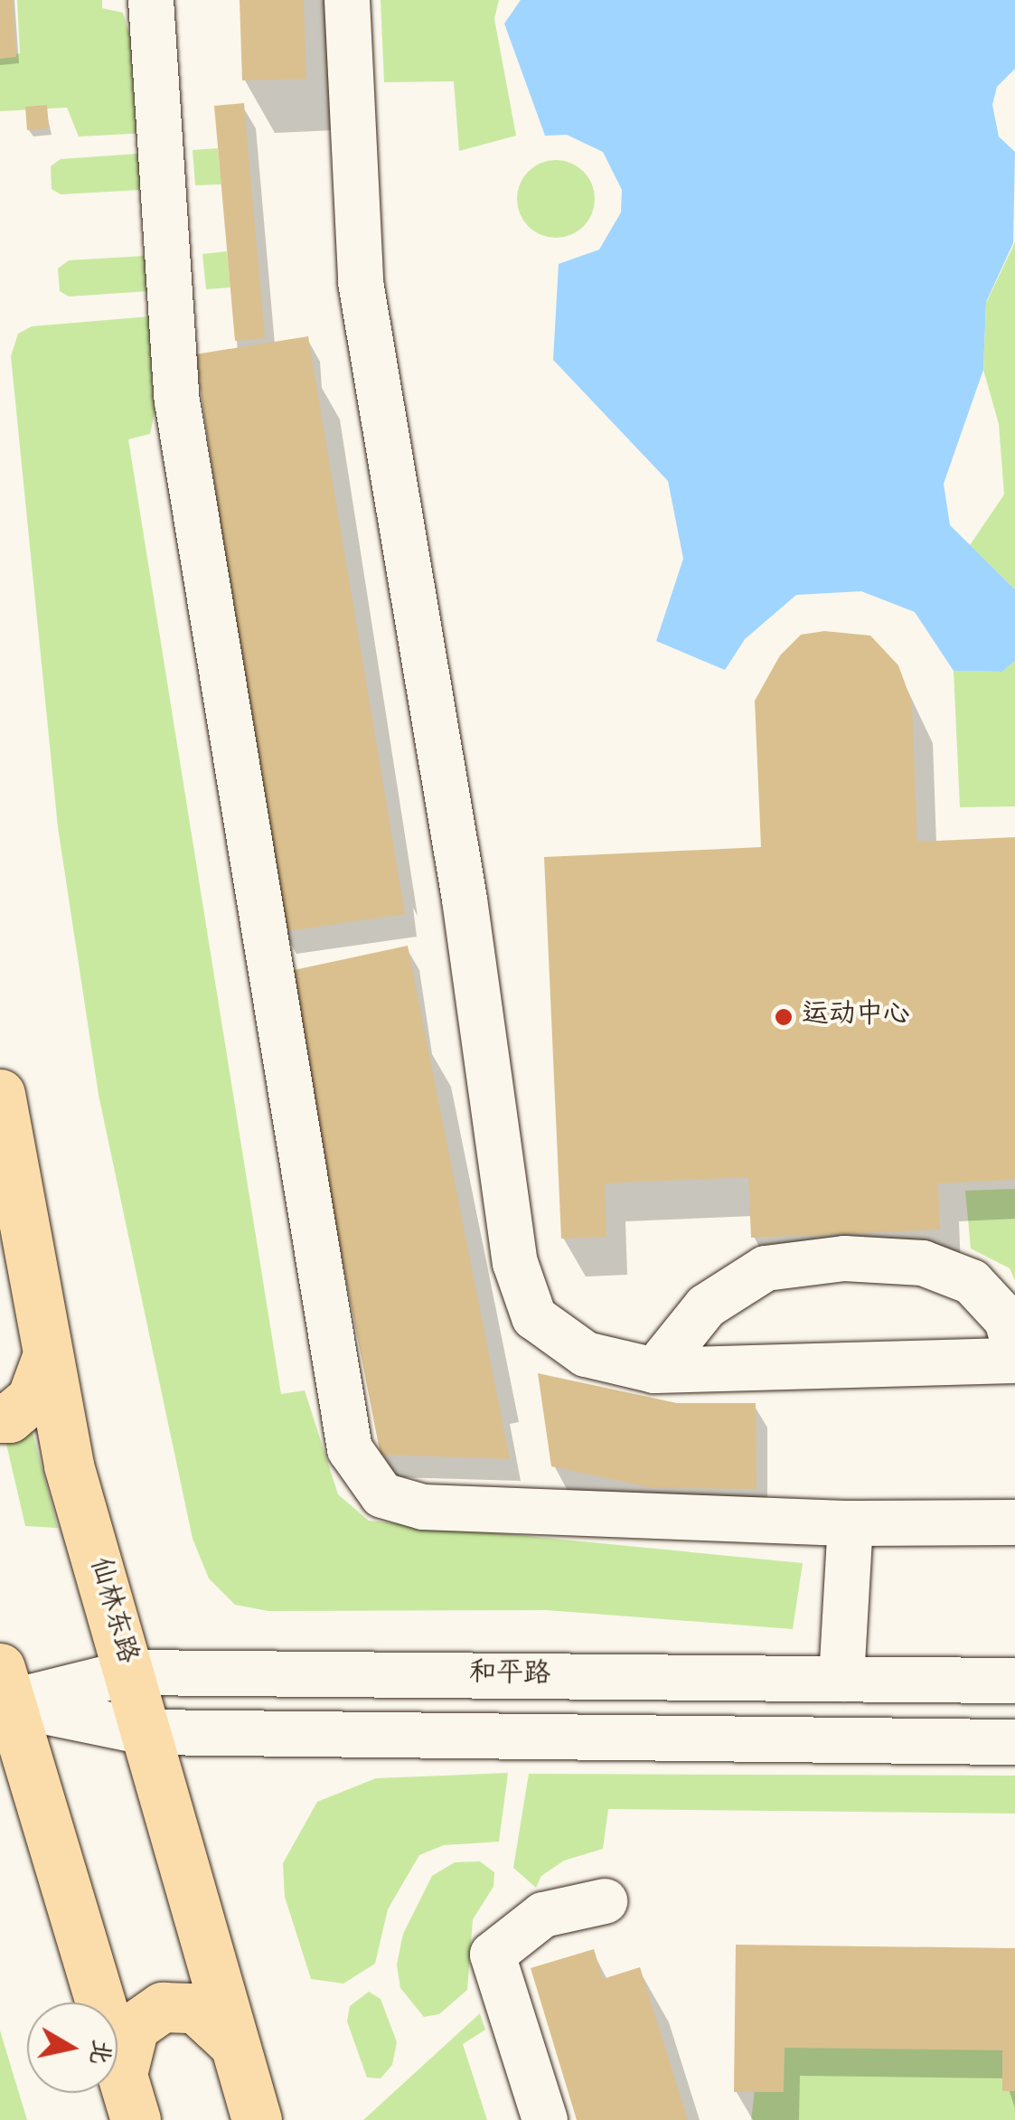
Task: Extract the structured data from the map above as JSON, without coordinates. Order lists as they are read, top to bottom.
{
  "streets": {
    "main road": ["仙林东路"],
    "street": ["和平路"]
  },
  "crossings": [
    ["仙林东路", "和平路"]
  ],
  "places": ["运动中心"],
  "north": "right"
}
